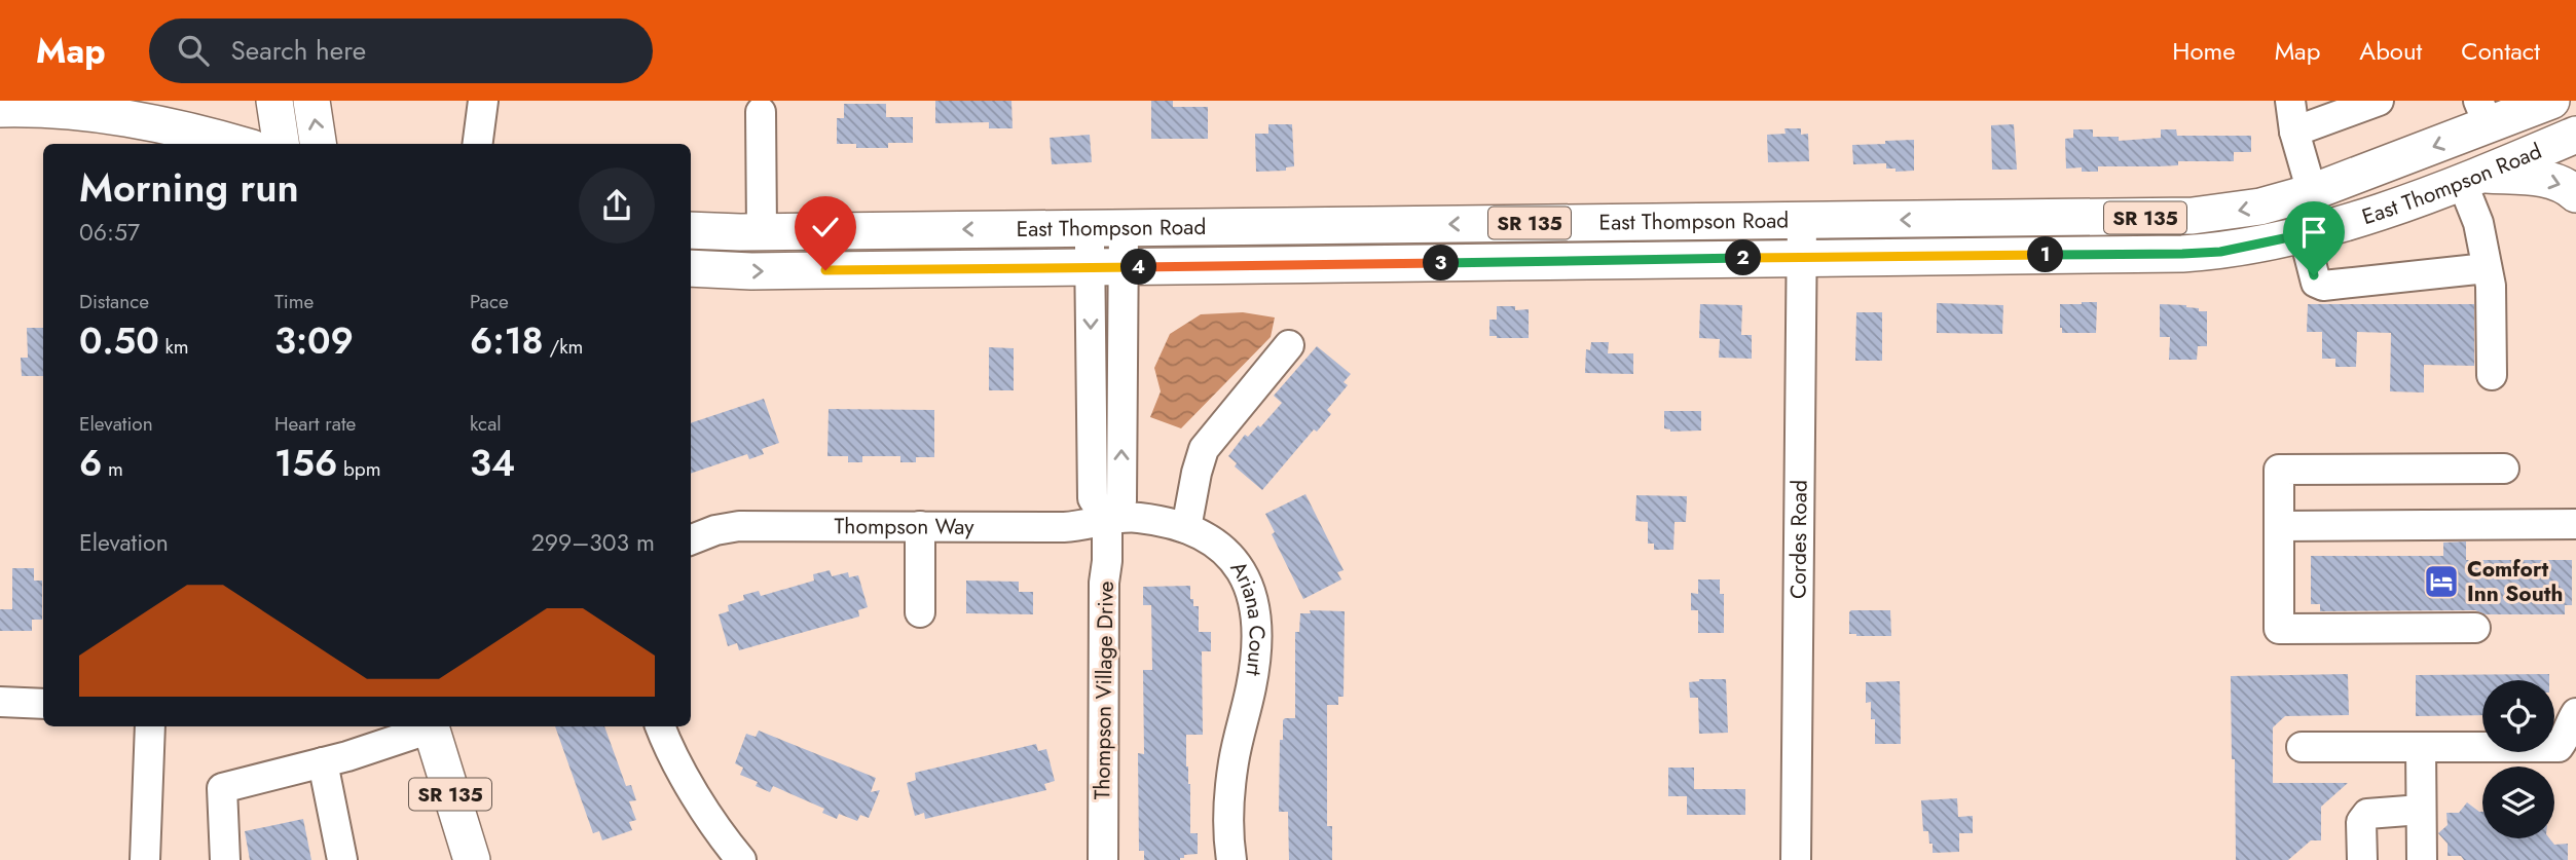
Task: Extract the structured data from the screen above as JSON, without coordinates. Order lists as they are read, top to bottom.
{
  "streets": {
    "main road": ["East Thompson Road", "SR 135"],
    "street": [
      "Thompson Way",
      "Cordes Road",
      "Ariana Court",
      "Thompson Village Drive"
    ]
  },
  "crossings": [
    ["East Thompson Road", "Cordes Road"],
    ["East Thompson Road", "Thompson Village Drive"],
    ["Thompson Way", "Ariana Court"],
    ["Thompson Way", "Thompson Village Drive"],
    ["Ariana Court", "Thompson Village Drive"]
  ],
  "places": {
    "hotel": ["Comfort Inn South"]
  },
  "page": {
    "header": "Map",
    "search": "Search here",
    "nav": [
      "Home",
      "Map",
      "About",
      "Contact"
    ],
    "heading": ["Morning run", "06:57"],
    "pins": [
      "1",
      "2",
      "3",
      "4"
    ],
    "stats": [
      ["Distance", "0.50 km"],
      ["Time", "3:09"],
      ["Pace", "6:18 /km"],
      ["Elevation", "6 m"],
      ["Heart rate", "156 bpm"],
      ["kcal", "34"]
    ],
    "chart": ["Elevation", "299–303 m"]
  }
}
